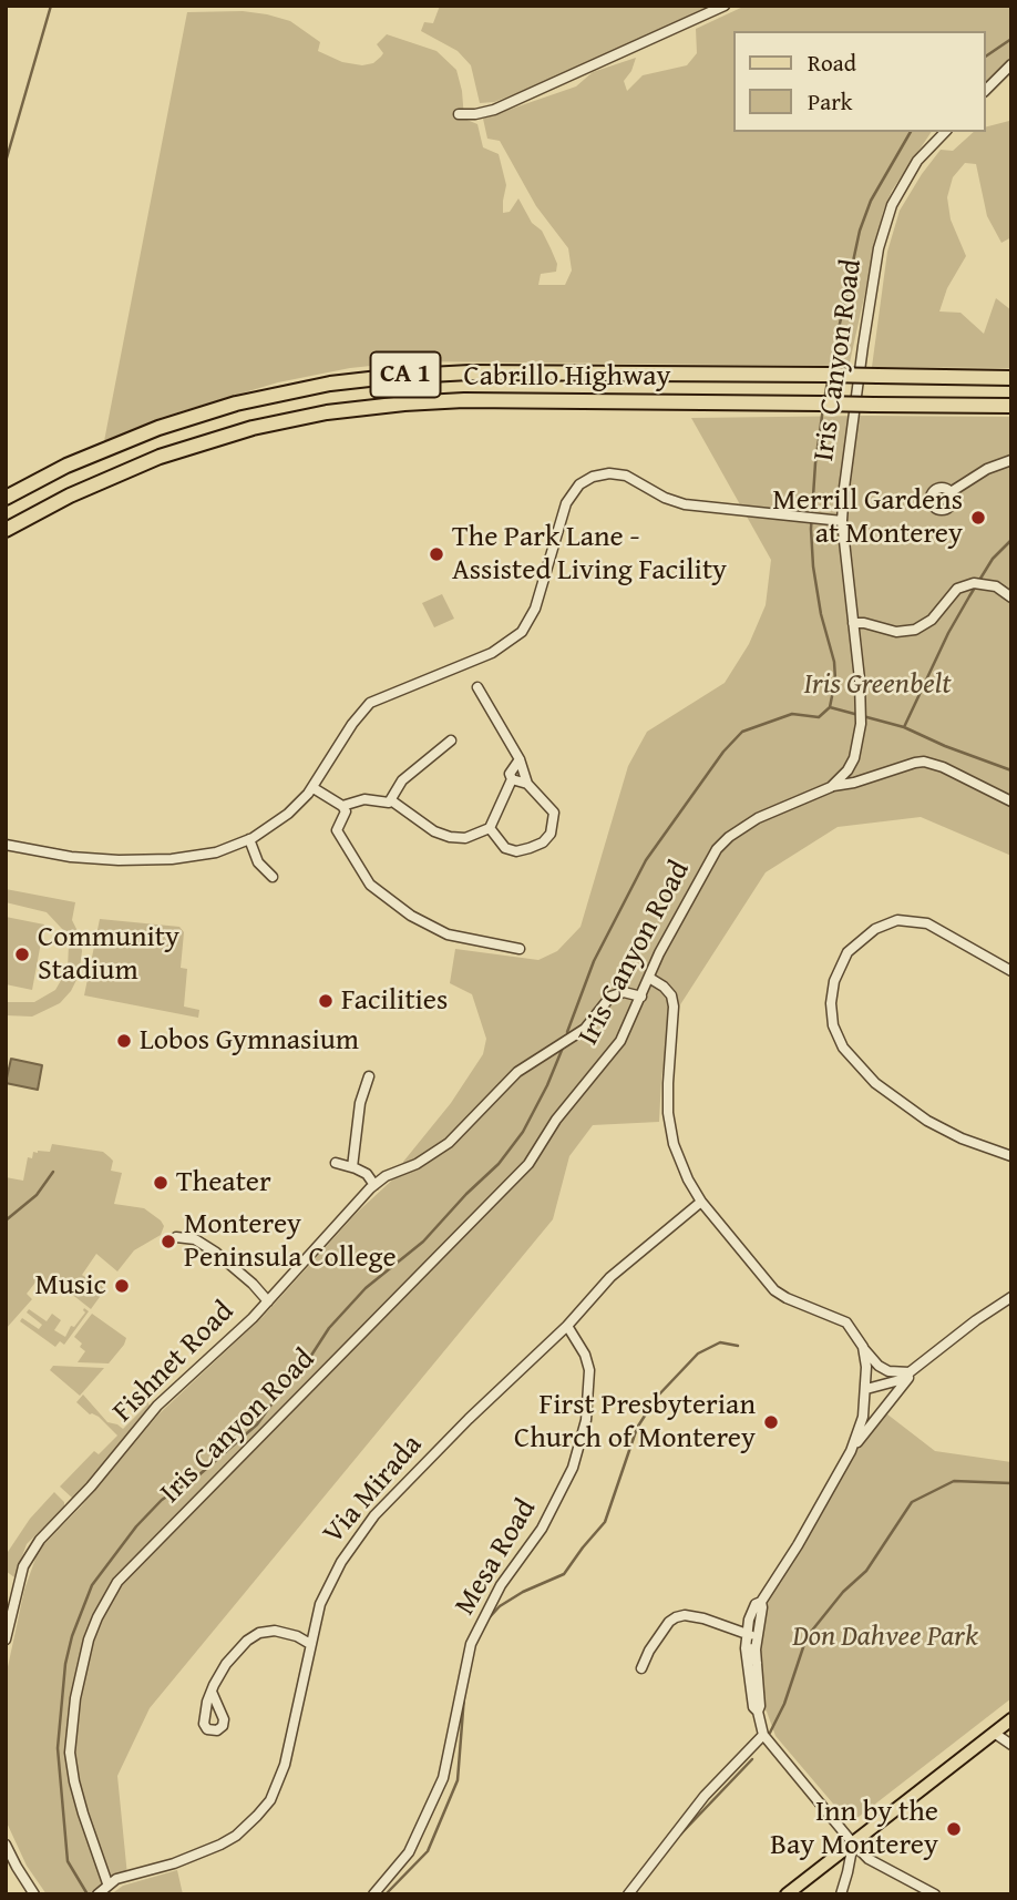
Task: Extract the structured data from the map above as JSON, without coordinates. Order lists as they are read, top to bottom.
{
  "streets": {
    "highway": ["CA 1", "Cabrillo Highway"],
    "street": [
      "Iris Canyon Road",
      "Fishnet Road",
      "Via Mirada",
      "Mesa Road"
    ]
  },
  "crossings": [
    ["Iris Canyon Road", "Fishnet Road"],
    ["Iris Canyon Road", "Via Mirada"],
    ["Via Mirada", "Mesa Road"]
  ],
  "parks": ["Iris Greenbelt", "Don Dahvee Park"],
  "places": [
    "Merrill Gardens at Monterey",
    "The Park Lane - Assisted Living Facility",
    "Community Stadium",
    "Facilities",
    "Lobos Gymnasium",
    "Theater",
    "Monterey Peninsula College",
    "Music",
    "First Presbyterian Church of Monterey",
    "Inn by the Bay Monterey"
  ],
  "legend": ["Road", "Park"]
}
